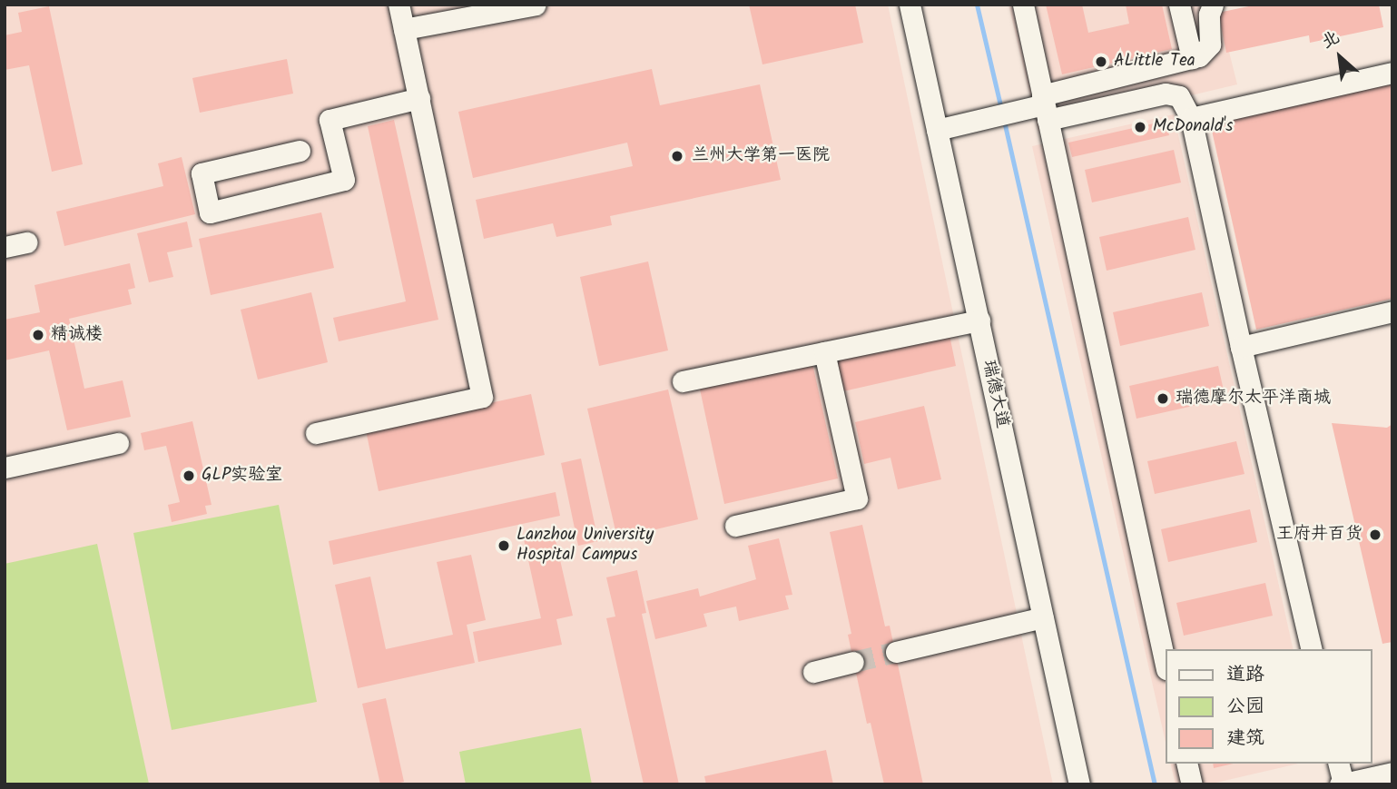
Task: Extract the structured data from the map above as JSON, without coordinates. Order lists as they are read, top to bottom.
{
  "streets": {
    "street": ["瑞德大道"]
  },
  "places": [
    "ALittle Tea",
    "McDonald's",
    "兰州大学第一医院",
    "精诚楼",
    "瑞德摩尔太平洋商城",
    "GLP实验室",
    "王府井百货",
    "Lanzhou University Hospital Campus"
  ],
  "legend": ["道路", "公园", "建筑"],
  "north": "top left"
}
